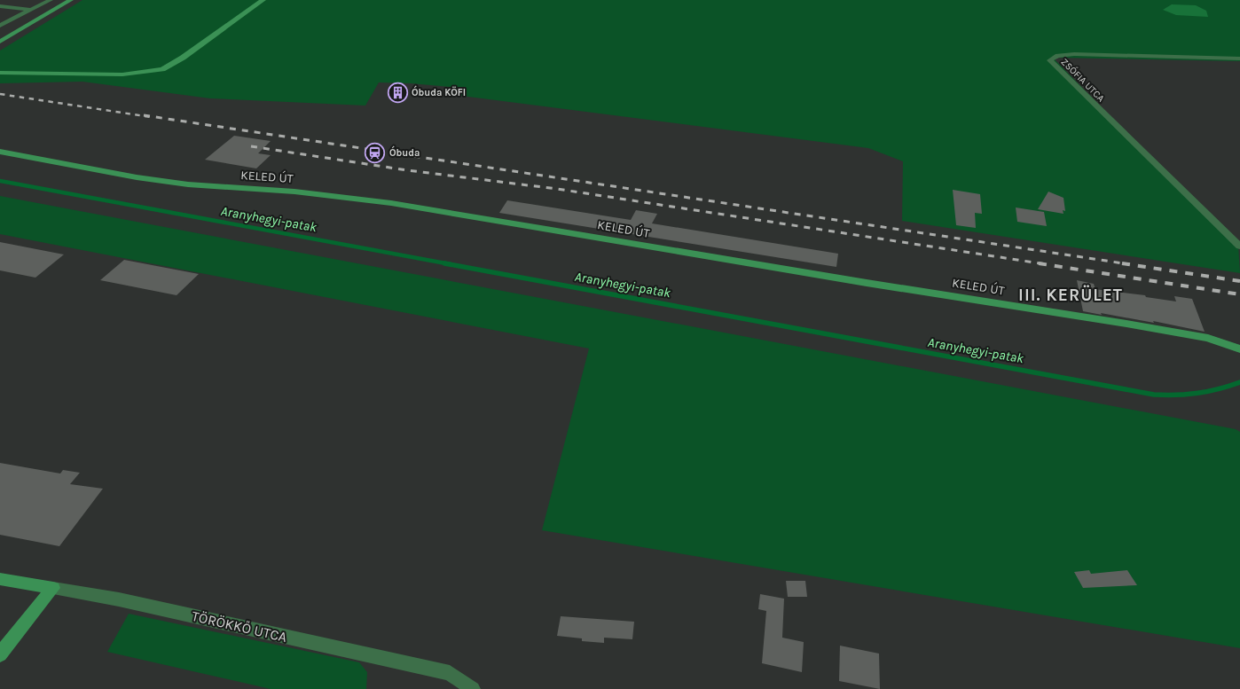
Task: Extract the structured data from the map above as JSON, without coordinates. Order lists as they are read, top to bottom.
{
  "streets": {
    "street": ["ZSÓFIA UTCA", "KELED ÚT", "TÖRÖKKŐ UTCA"]
  },
  "districts": ["III. KERÜLET"],
  "water": ["Aranyhegyi-patak"],
  "places": {
    "building": ["Óbuda KÖFI"],
    "station": ["Óbuda"]
  }
}
